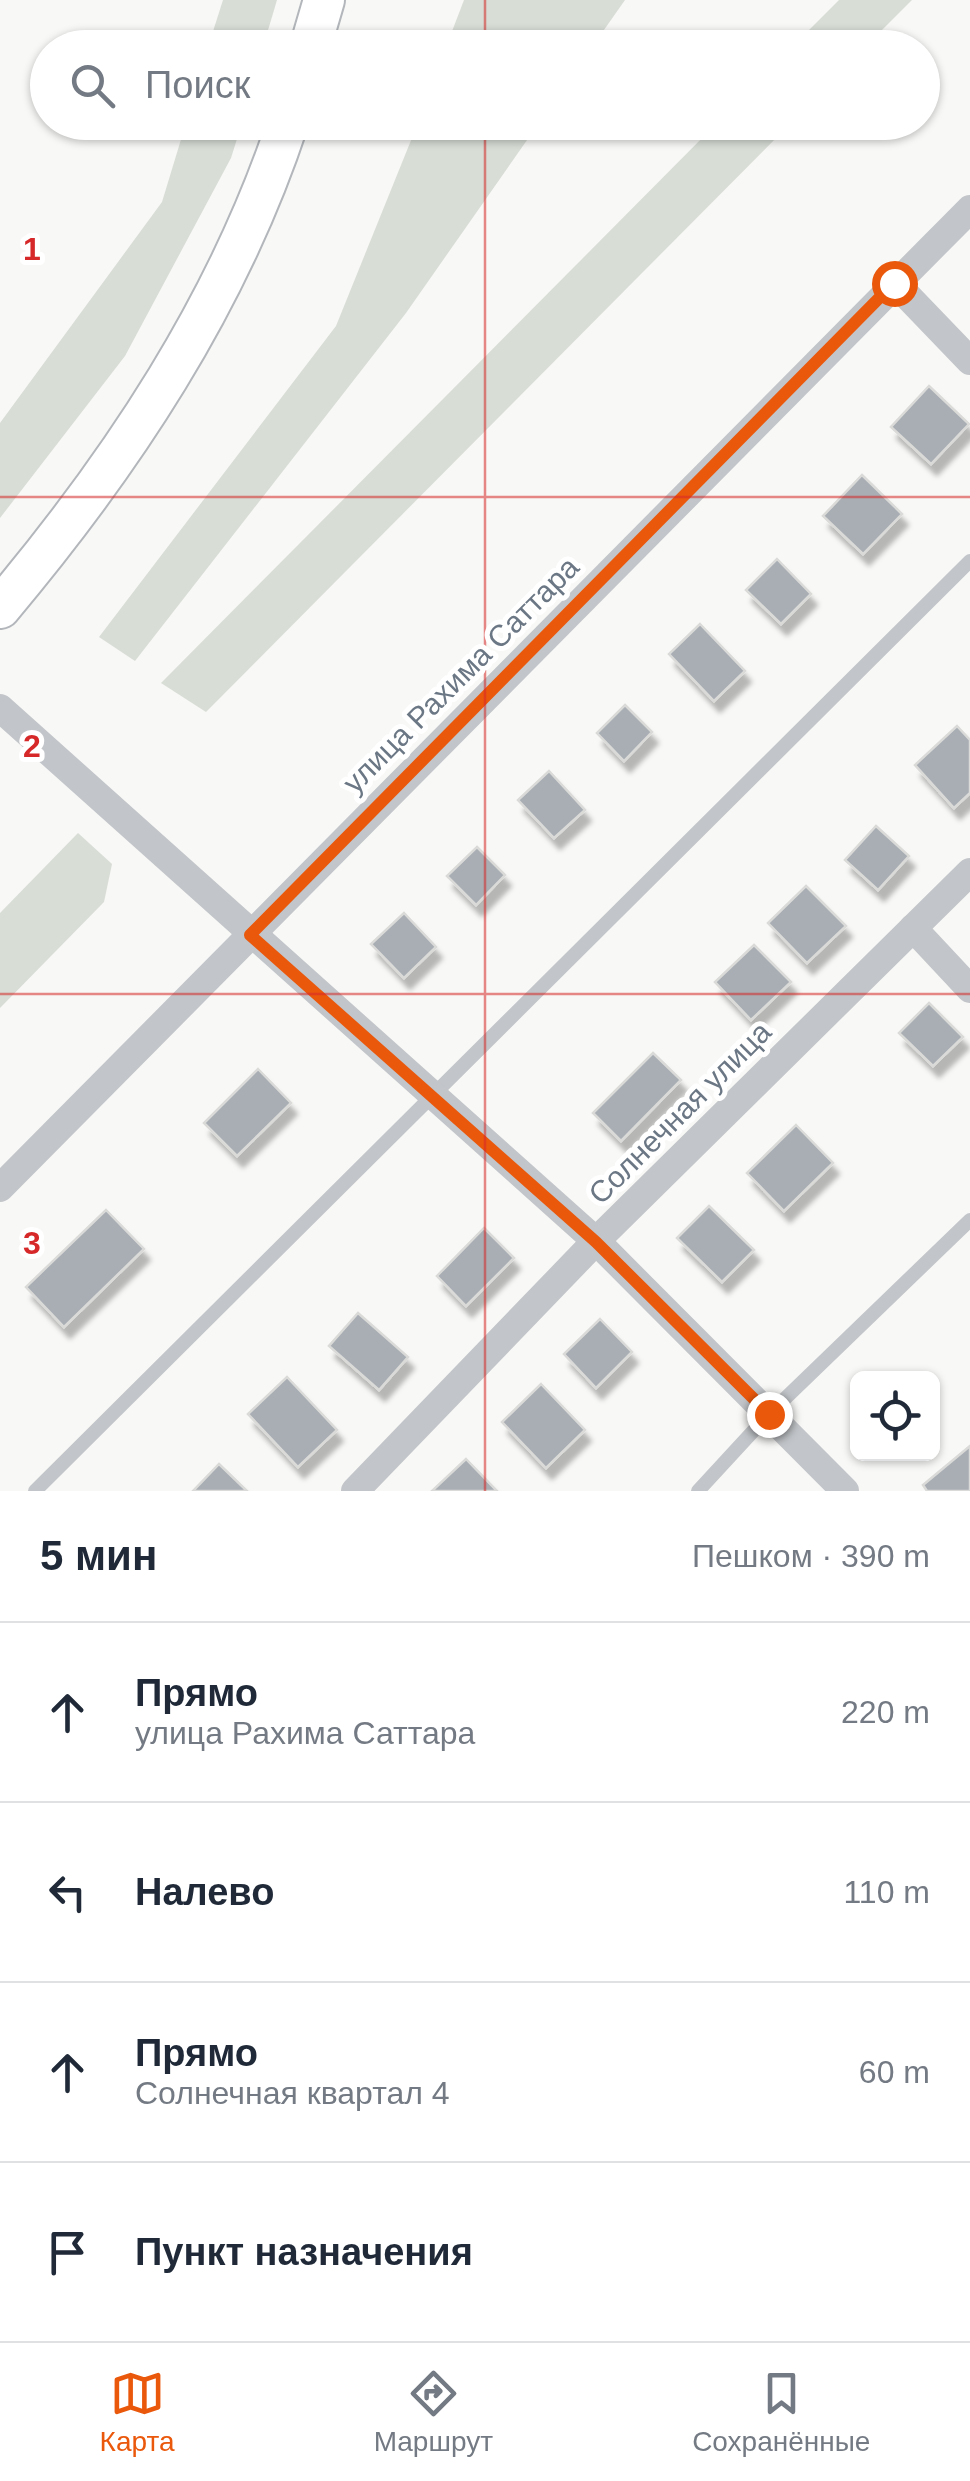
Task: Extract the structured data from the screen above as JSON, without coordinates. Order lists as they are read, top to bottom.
{
  "streets": {
    "street": ["улица Рахима Саттара", "Солнечная улица"]
  },
  "page": {
    "search": "Поиск",
    "heading": ["5 мин", "Пешком · 390 m"],
    "list": [
      ["Прямо", "улица Рахима Саттара", "220 m"],
      ["Налево", "110 m"],
      ["Прямо", "Солнечная квартал 4", "60 m"],
      "Пункт назначения"
    ],
    "nav": ["Карта", "Маршрут", "Сохранённые"]
  },
  "grid": {
    "rows": ["1", "2", "3"]
  }
}
